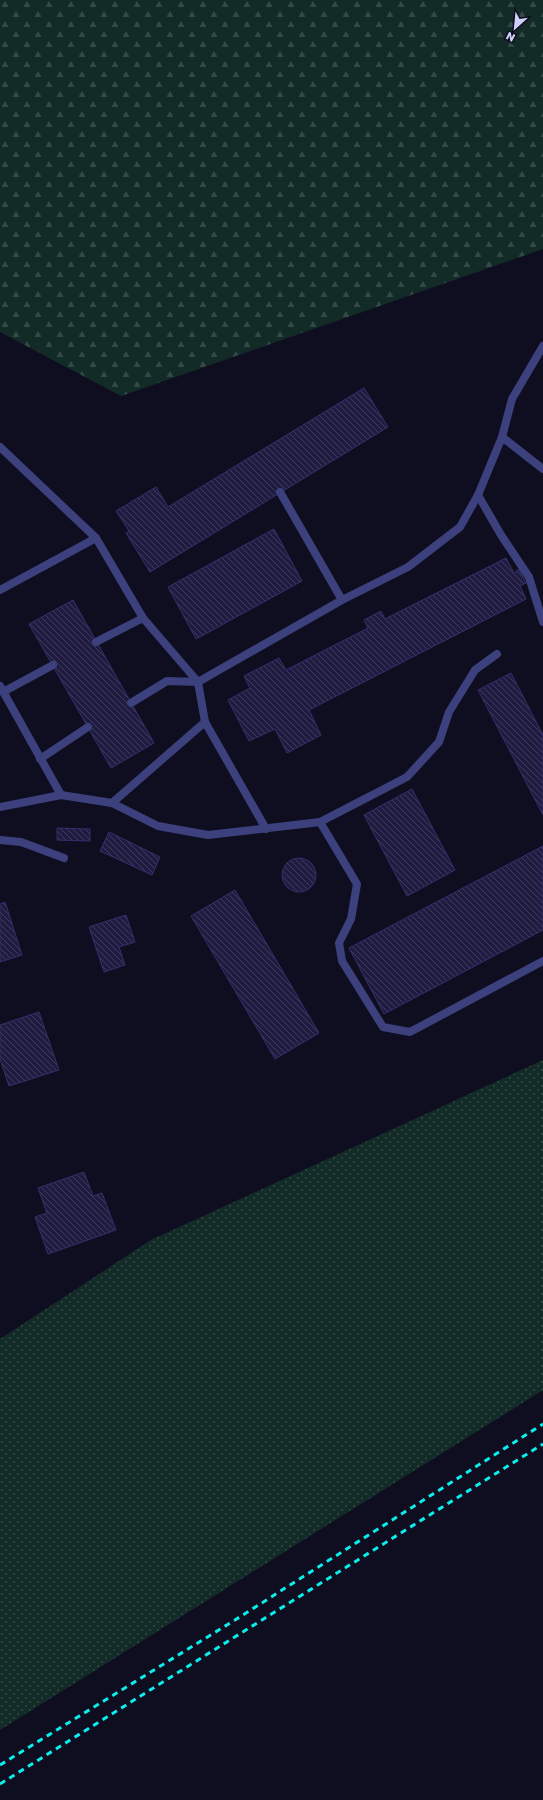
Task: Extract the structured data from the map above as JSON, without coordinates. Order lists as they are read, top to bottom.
{
  "north": "bottom left"
}
